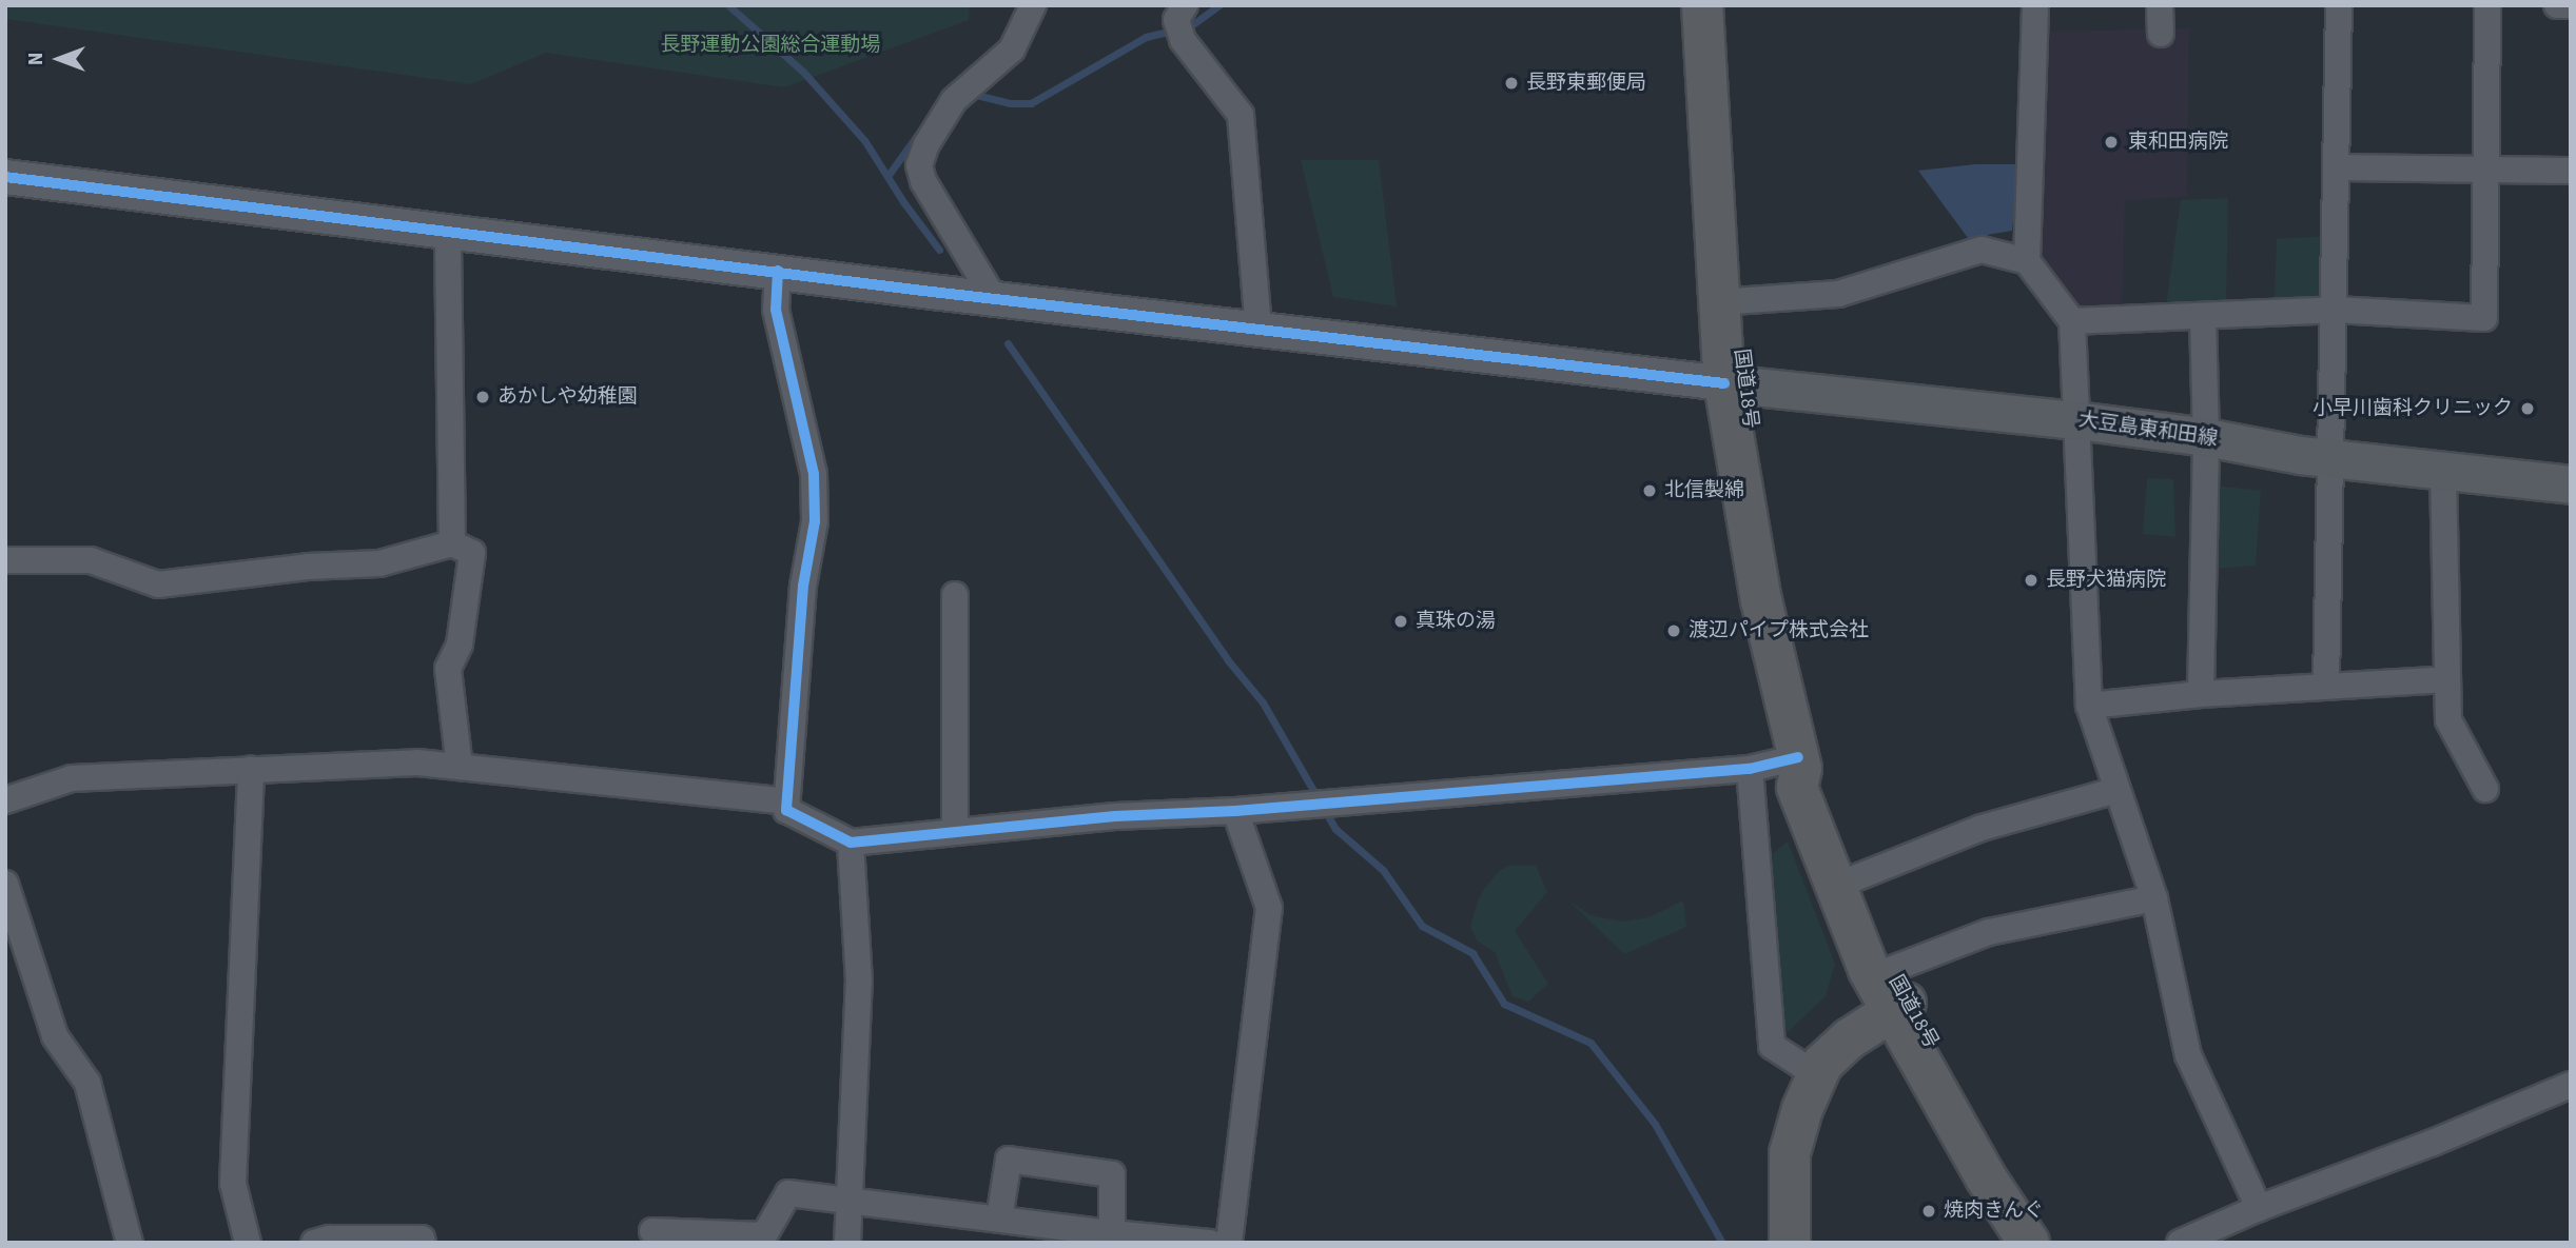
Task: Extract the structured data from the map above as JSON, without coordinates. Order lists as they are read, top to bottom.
{
  "streets": {
    "highway": ["国道18号"],
    "main road": ["大豆島東和田線"]
  },
  "crossings": [
    ["国道18号", "大豆島東和田線"]
  ],
  "parks": ["長野運動公園総合運動場"],
  "places": [
    "長野東郵便局",
    "東和田病院",
    "あかしや幼稚園",
    "小早川歯科クリニック",
    "北信製綿",
    "長野犬猫病院",
    "真珠の湯",
    "渡辺パイプ株式会社",
    "焼肉きんぐ"
  ],
  "north": "left"
}
